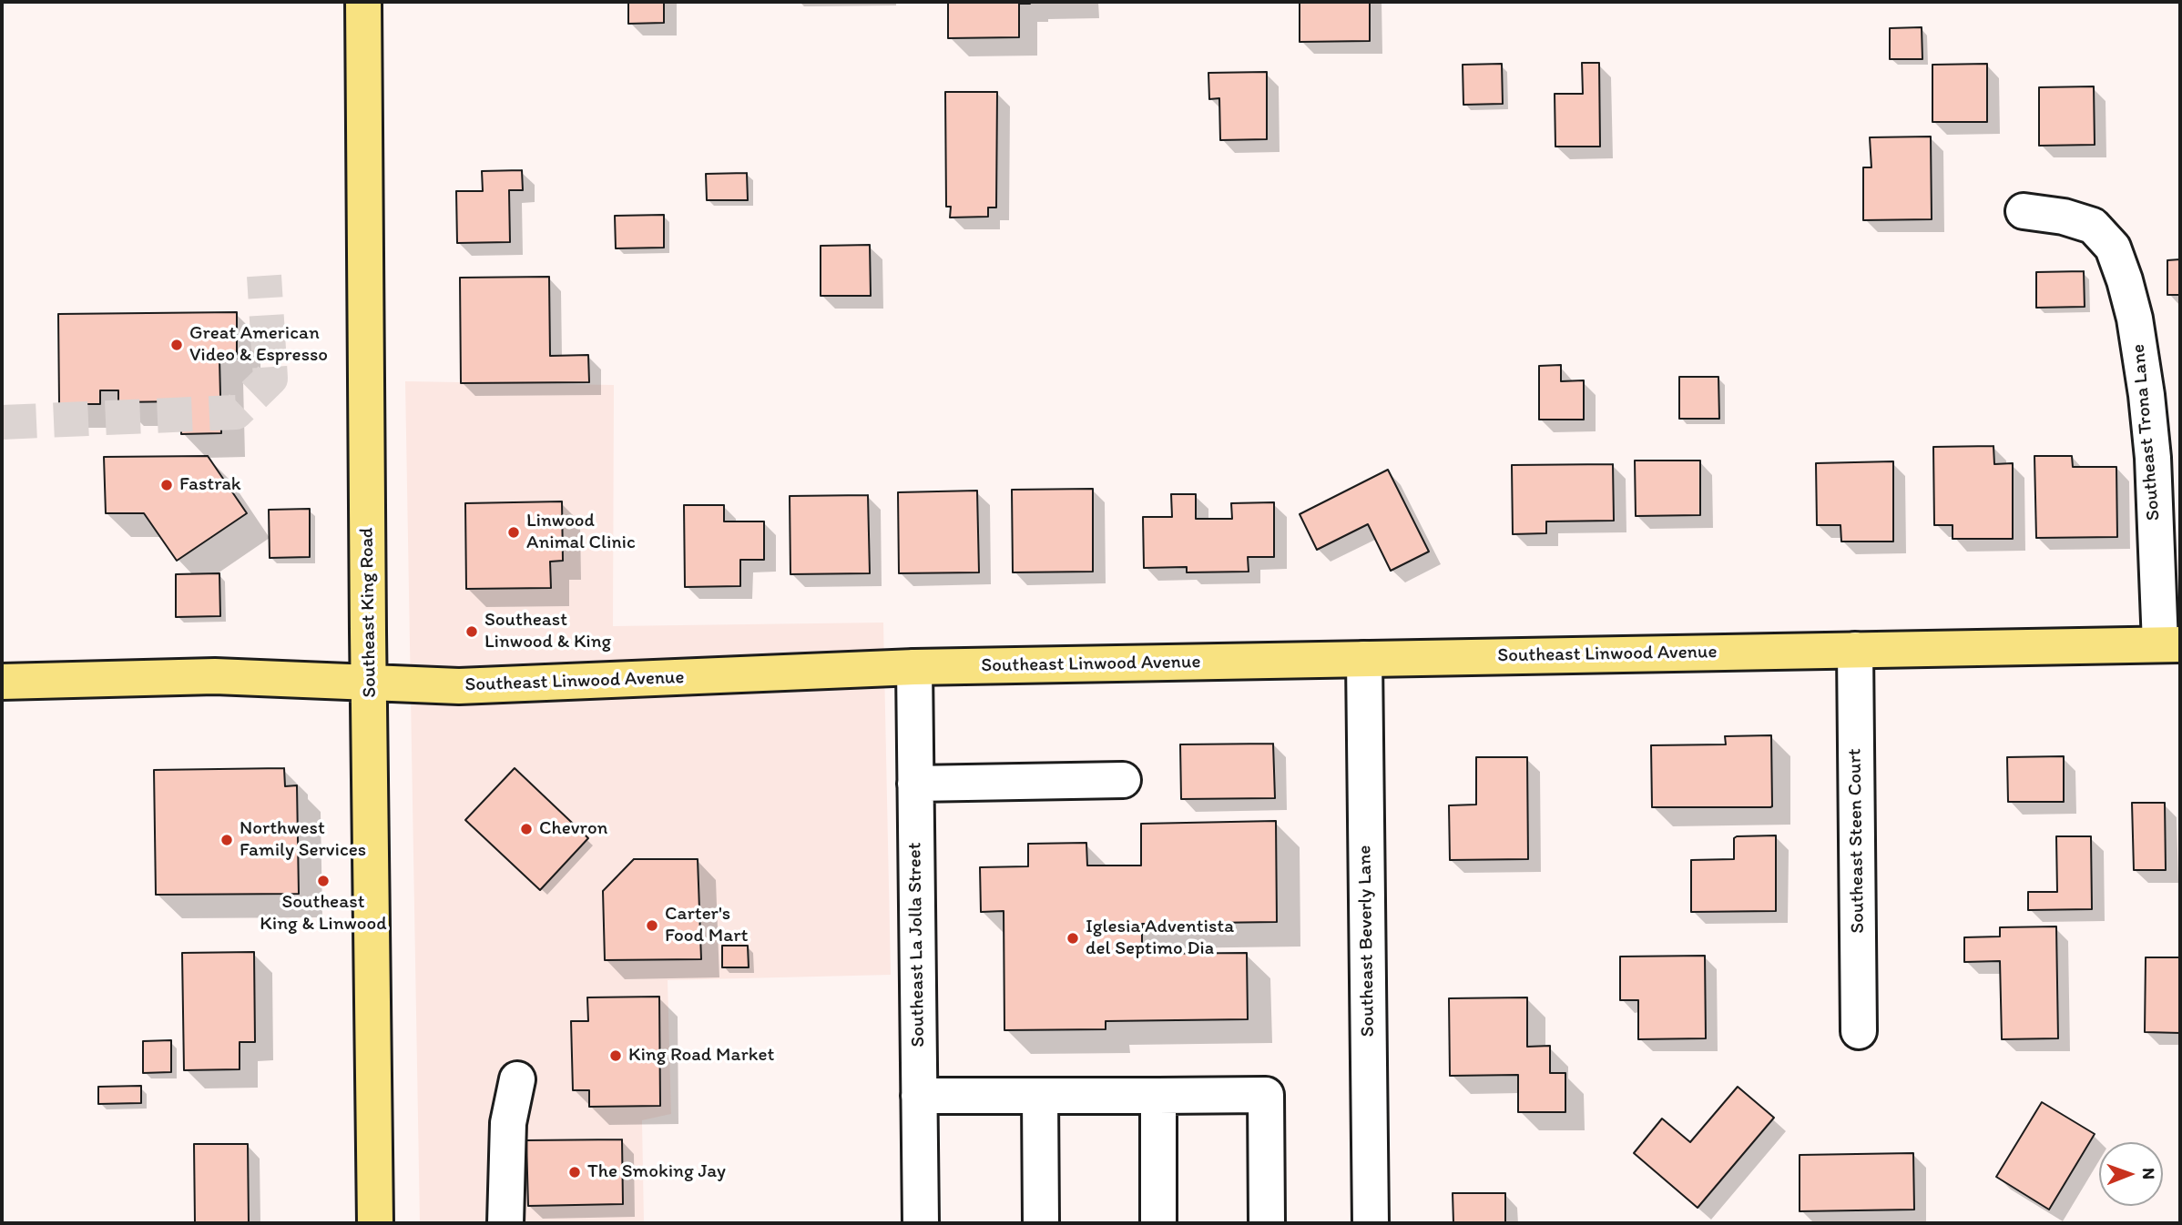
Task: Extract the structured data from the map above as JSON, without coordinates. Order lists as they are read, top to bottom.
{
  "streets": {
    "main road": ["Southeast King Road", "Southeast Linwood Avenue"],
    "street": [
      "Southeast Trona Lane",
      "Southeast Steen Court",
      "Southeast Beverly Lane",
      "Southeast La Jolla Street"
    ]
  },
  "crossings": [
    ["Southeast Trona Lane", "Southeast Linwood Avenue"],
    ["Southeast King Road", "Southeast Linwood Avenue"],
    ["Southeast Linwood Avenue", "Southeast Steen Court"],
    ["Southeast Linwood Avenue", "Southeast Beverly Lane"],
    ["Southeast Linwood Avenue", "Southeast La Jolla Street"]
  ],
  "places": [
    "Great American Video & Espresso",
    "Fastrak",
    "Linwood Animal Clinic",
    "Southeast Linwood & King",
    "Chevron",
    "Northwest Family Services",
    "Southeast King & Linwood",
    "Carter's Food Mart",
    "Iglesia Adventista del Septimo Dia",
    "King Road Market",
    "The Smoking Jay"
  ],
  "north": "right"
}
